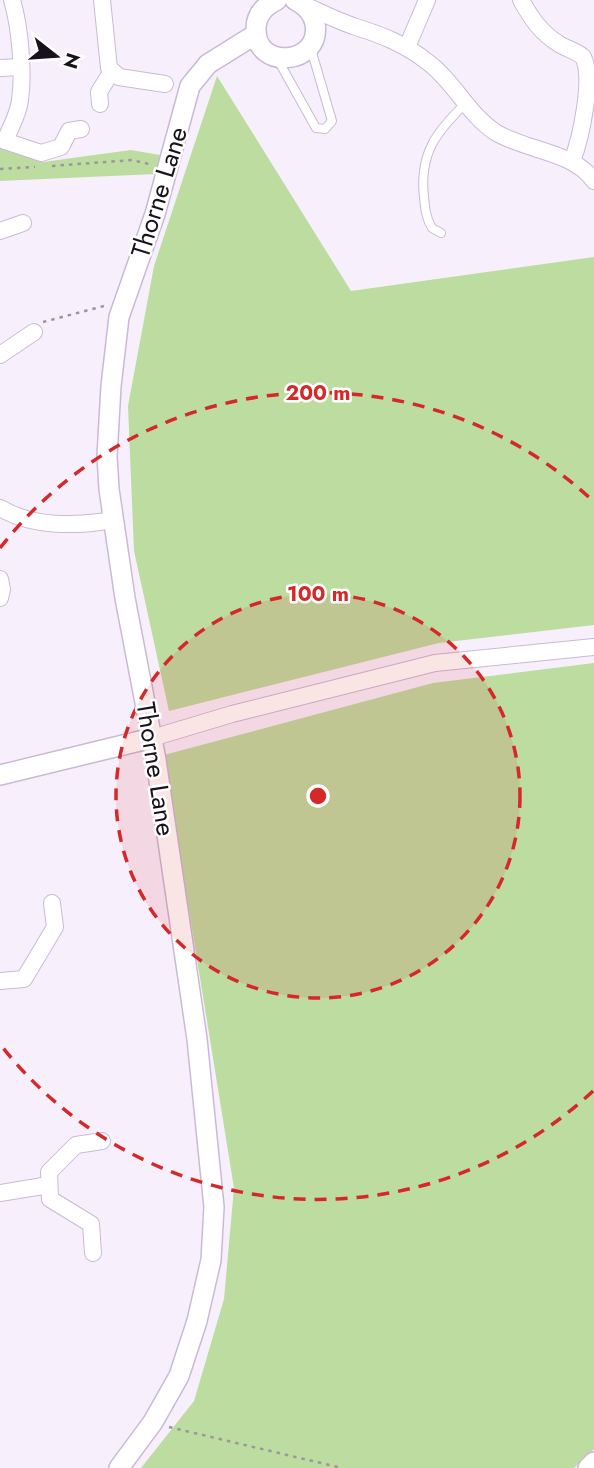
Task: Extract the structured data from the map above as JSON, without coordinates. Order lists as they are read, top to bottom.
{
  "streets": {
    "street": ["Thorne Lane"]
  },
  "north": "right",
  "rings": ["200 m", "100 m"]
}
